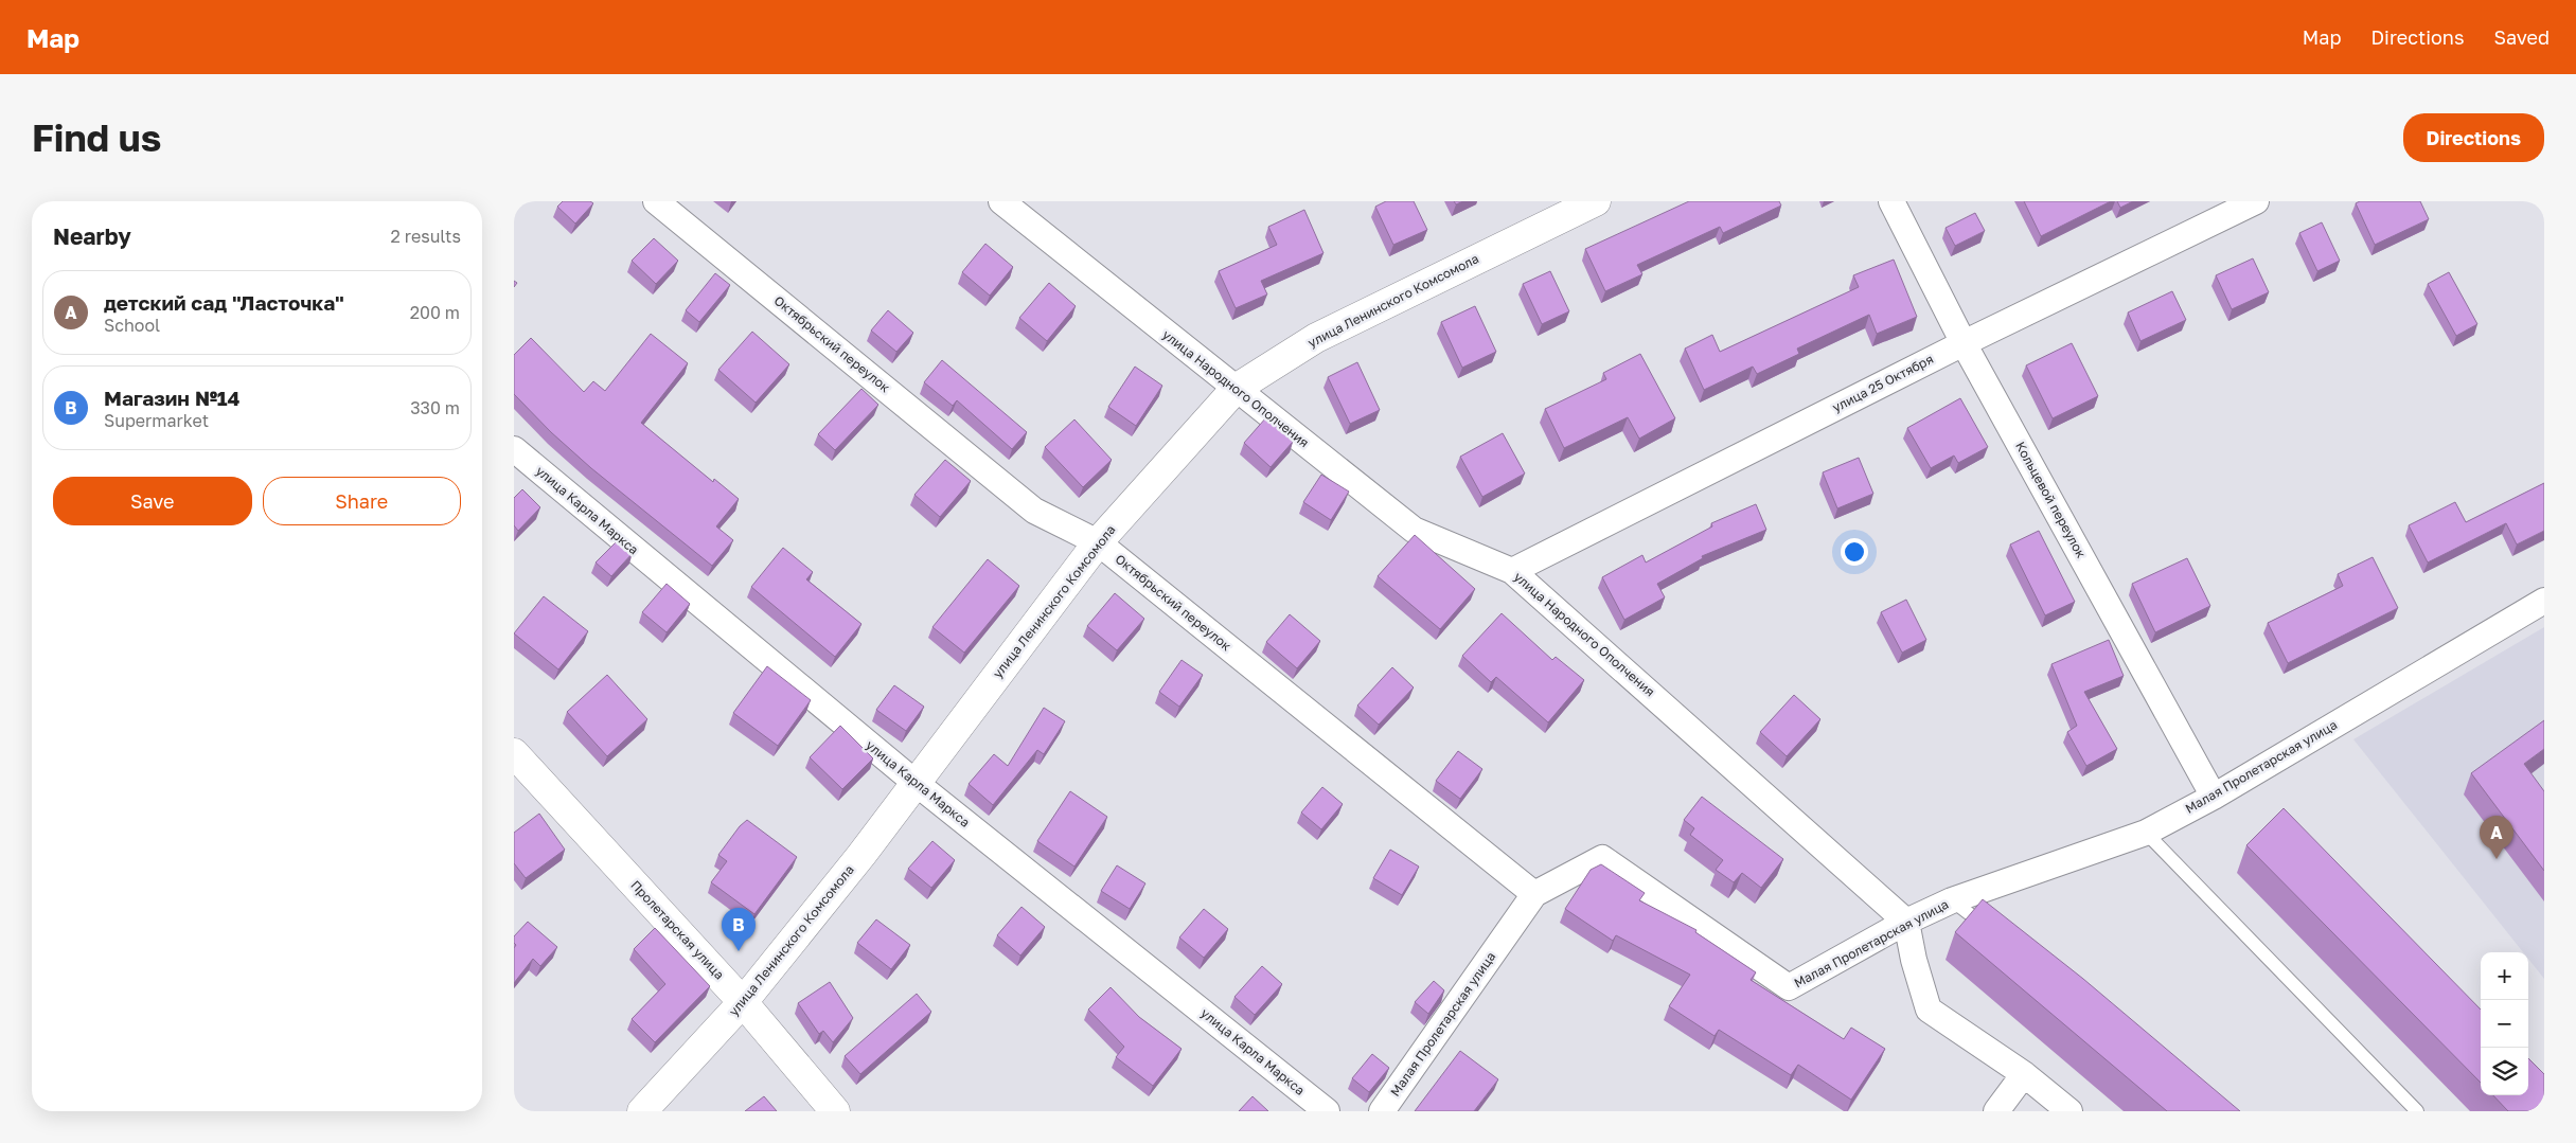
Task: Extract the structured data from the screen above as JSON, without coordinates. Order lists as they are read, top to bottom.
{
  "streets": {
    "main road": ["улица Ленинского Комсомола", "Пролетарская улица"],
    "street": [
      "Октябрьский переулок",
      "улица 25 Октября",
      "улица Народного Ополчения",
      "Кольцевой переулок",
      "улица Карла Маркса",
      "Малая Пролетарская улица"
    ]
  },
  "crossings": [
    ["улица Ленинского Комсомола", "Октябрьский переулок"],
    ["улица Ленинского Комсомола", "улица Народного Ополчения"],
    ["улица Ленинского Комсомола", "улица Карла Маркса"],
    ["улица Ленинского Комсомола", "Пролетарская улица"],
    ["Октябрьский переулок", "Малая Пролетарская улица"],
    ["улица 25 Октября", "улица Народного Ополчения"],
    ["улица 25 Октября", "Кольцевой переулок"],
    ["улица Народного Ополчения", "Малая Пролетарская улица"],
    ["Кольцевой переулок", "Малая Пролетарская улица"]
  ],
  "page": {
    "header": "Map",
    "nav": ["Map", "Directions", "Saved"],
    "buttons": [
      "Directions",
      ["Save", "Share"]
    ],
    "title": "Find us",
    "heading": ["Nearby", "2 results"],
    "list": [
      {
        "mark": "A",
        "name": "детский сад \"Ласточка\"",
        "note": "School",
        "value": "200 m"
      },
      {
        "mark": "B",
        "name": "Магазин №14",
        "note": "Supermarket",
        "value": "330 m"
      }
    ],
    "pins": ["A", "B"],
    "map_buttons": ["+", "−"]
  }
}
